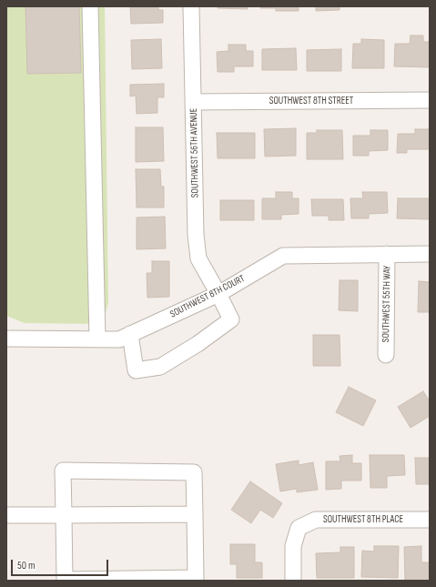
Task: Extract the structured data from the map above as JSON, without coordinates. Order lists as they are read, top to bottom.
{
  "streets": {
    "street": [
      "SOUTHWEST 8TH STREET",
      "SOUTHWEST 56TH AVENUE",
      "SOUTHWEST 8TH COURT",
      "SOUTHWEST 55TH WAY",
      "SOUTHWEST 8TH PLACE"
    ]
  },
  "crossings": [
    ["SOUTHWEST 8TH STREET", "SOUTHWEST 56TH AVENUE"],
    ["SOUTHWEST 56TH AVENUE", "SOUTHWEST 8TH COURT"],
    ["SOUTHWEST 8TH COURT", "SOUTHWEST 55TH WAY"]
  ],
  "scale_bar": "50 m"
}
